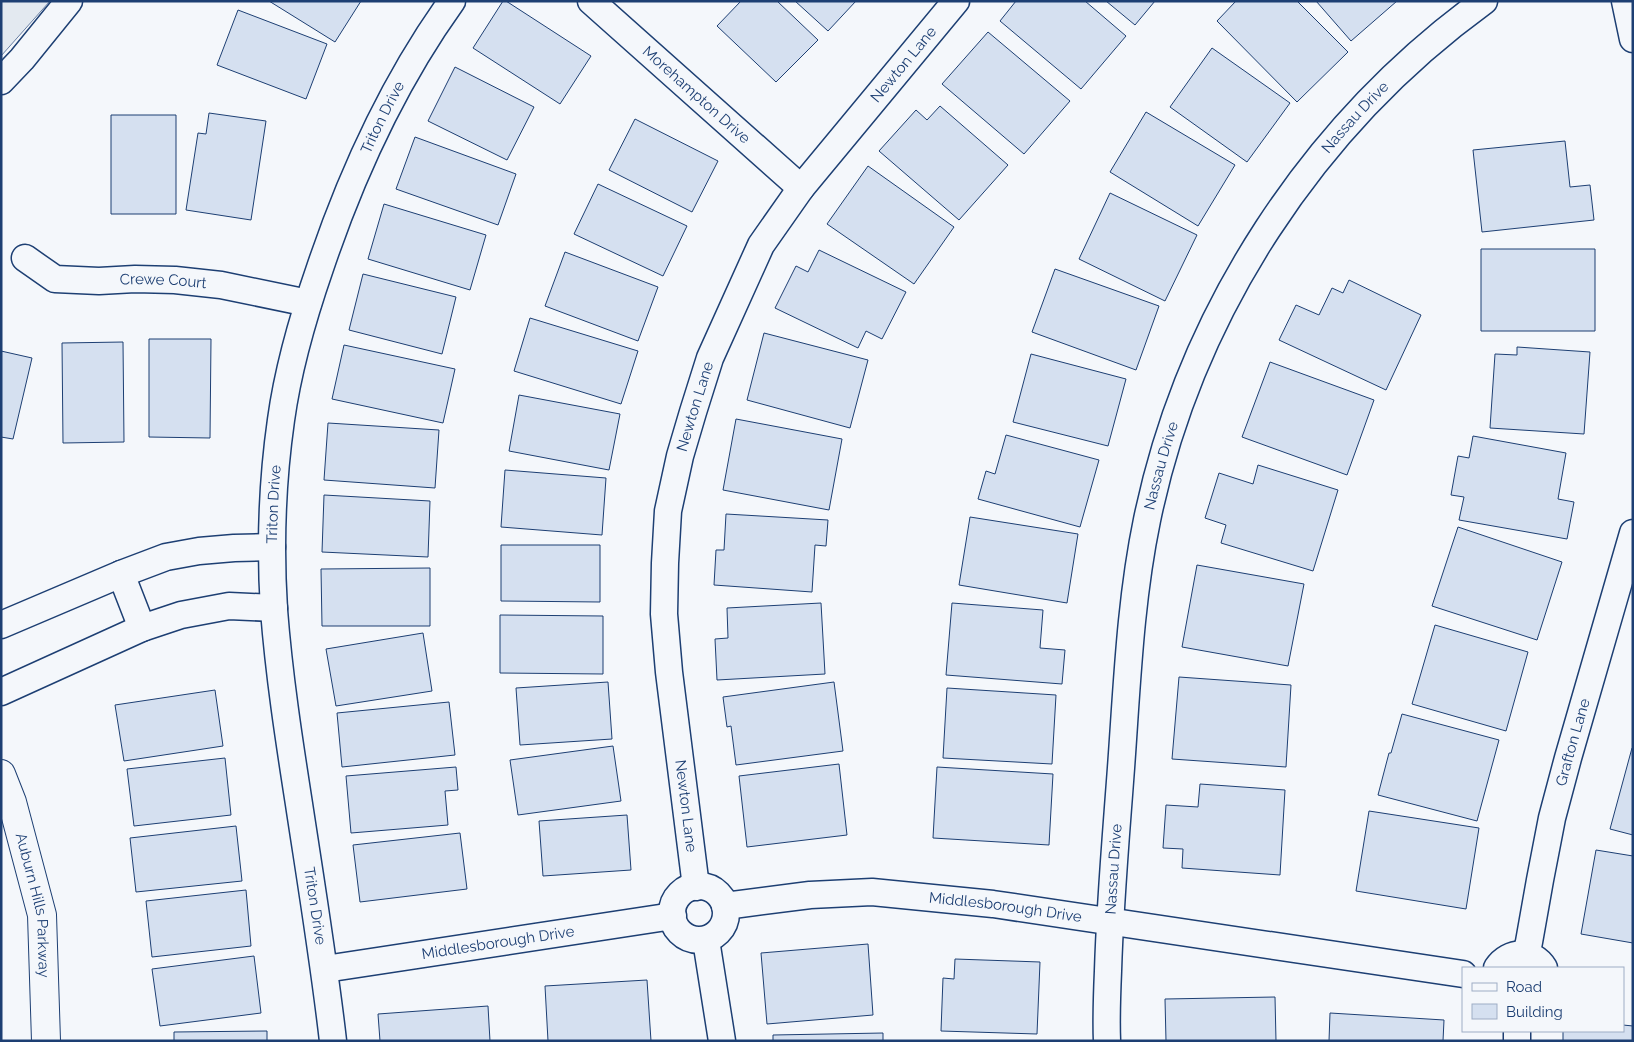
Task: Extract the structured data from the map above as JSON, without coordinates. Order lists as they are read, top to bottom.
{
  "streets": {
    "street": [
      "Newton Lane",
      "Morehampton Drive",
      "Nassau Drive",
      "Triton Drive",
      "Crewe Court",
      "Grafton Lane",
      "Auburn Hills Parkway",
      "Middlesborough Drive"
    ]
  },
  "crossings": [
    ["Newton Lane", "Morehampton Drive"],
    ["Newton Lane", "Middlesborough Drive"],
    ["Nassau Drive", "Middlesborough Drive"],
    ["Triton Drive", "Crewe Court"],
    ["Triton Drive", "Middlesborough Drive"]
  ],
  "legend": ["Road", "Building"]
}
